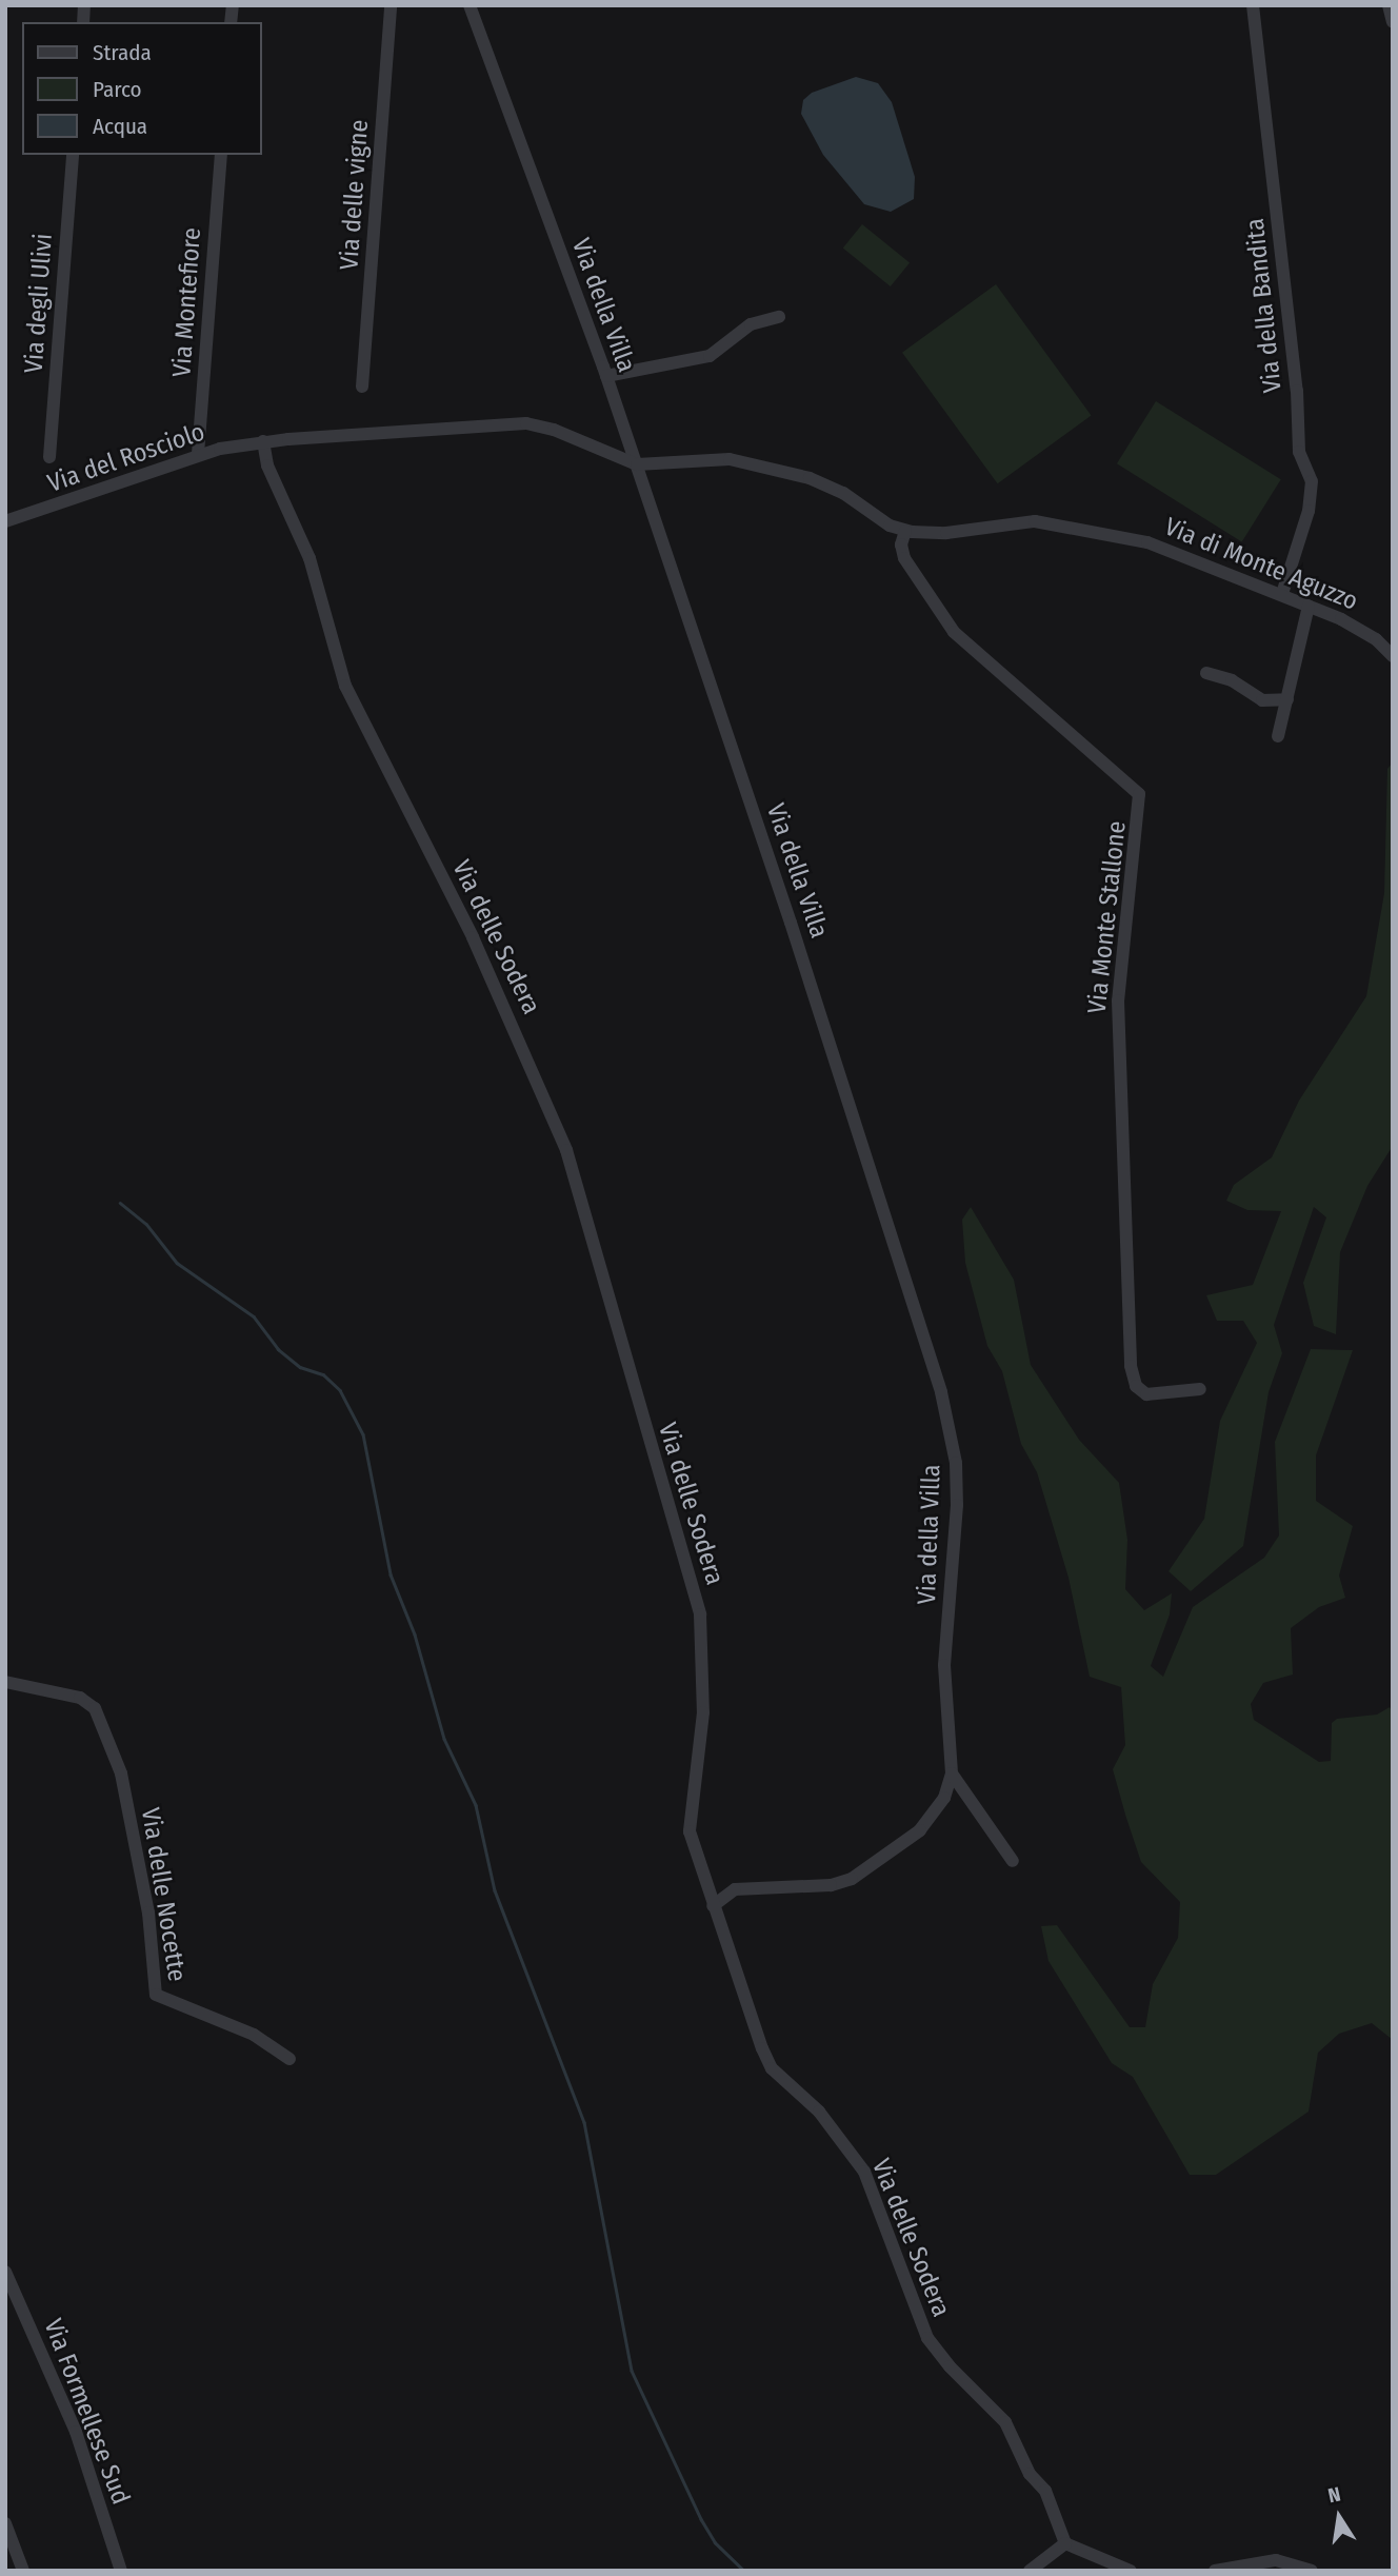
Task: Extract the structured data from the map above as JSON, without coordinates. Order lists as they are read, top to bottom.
{
  "streets": {
    "street": [
      "Via delle vigne",
      "Via Montefiore",
      "Via degli Ulivi",
      "Via della Villa",
      "Via della Bandita",
      "Via del Rosciolo",
      "Via di Monte Aguzzo",
      "Via Monte Stallone",
      "Via delle Sodera",
      "Via delle Nocette",
      "Via Formellese Sud"
    ]
  },
  "crossings": [
    ["Via Montefiore", "Via del Rosciolo"],
    ["Via della Villa", "Via del Rosciolo"],
    ["Via della Villa", "Via di Monte Aguzzo"],
    ["Via della Villa", "Via delle Sodera"],
    ["Via della Bandita", "Via di Monte Aguzzo"],
    ["Via del Rosciolo", "Via di Monte Aguzzo"],
    ["Via del Rosciolo", "Via delle Sodera"],
    ["Via di Monte Aguzzo", "Via Monte Stallone"]
  ],
  "legend": ["Strada", "Parco", "Acqua"],
  "north": "top"
}
